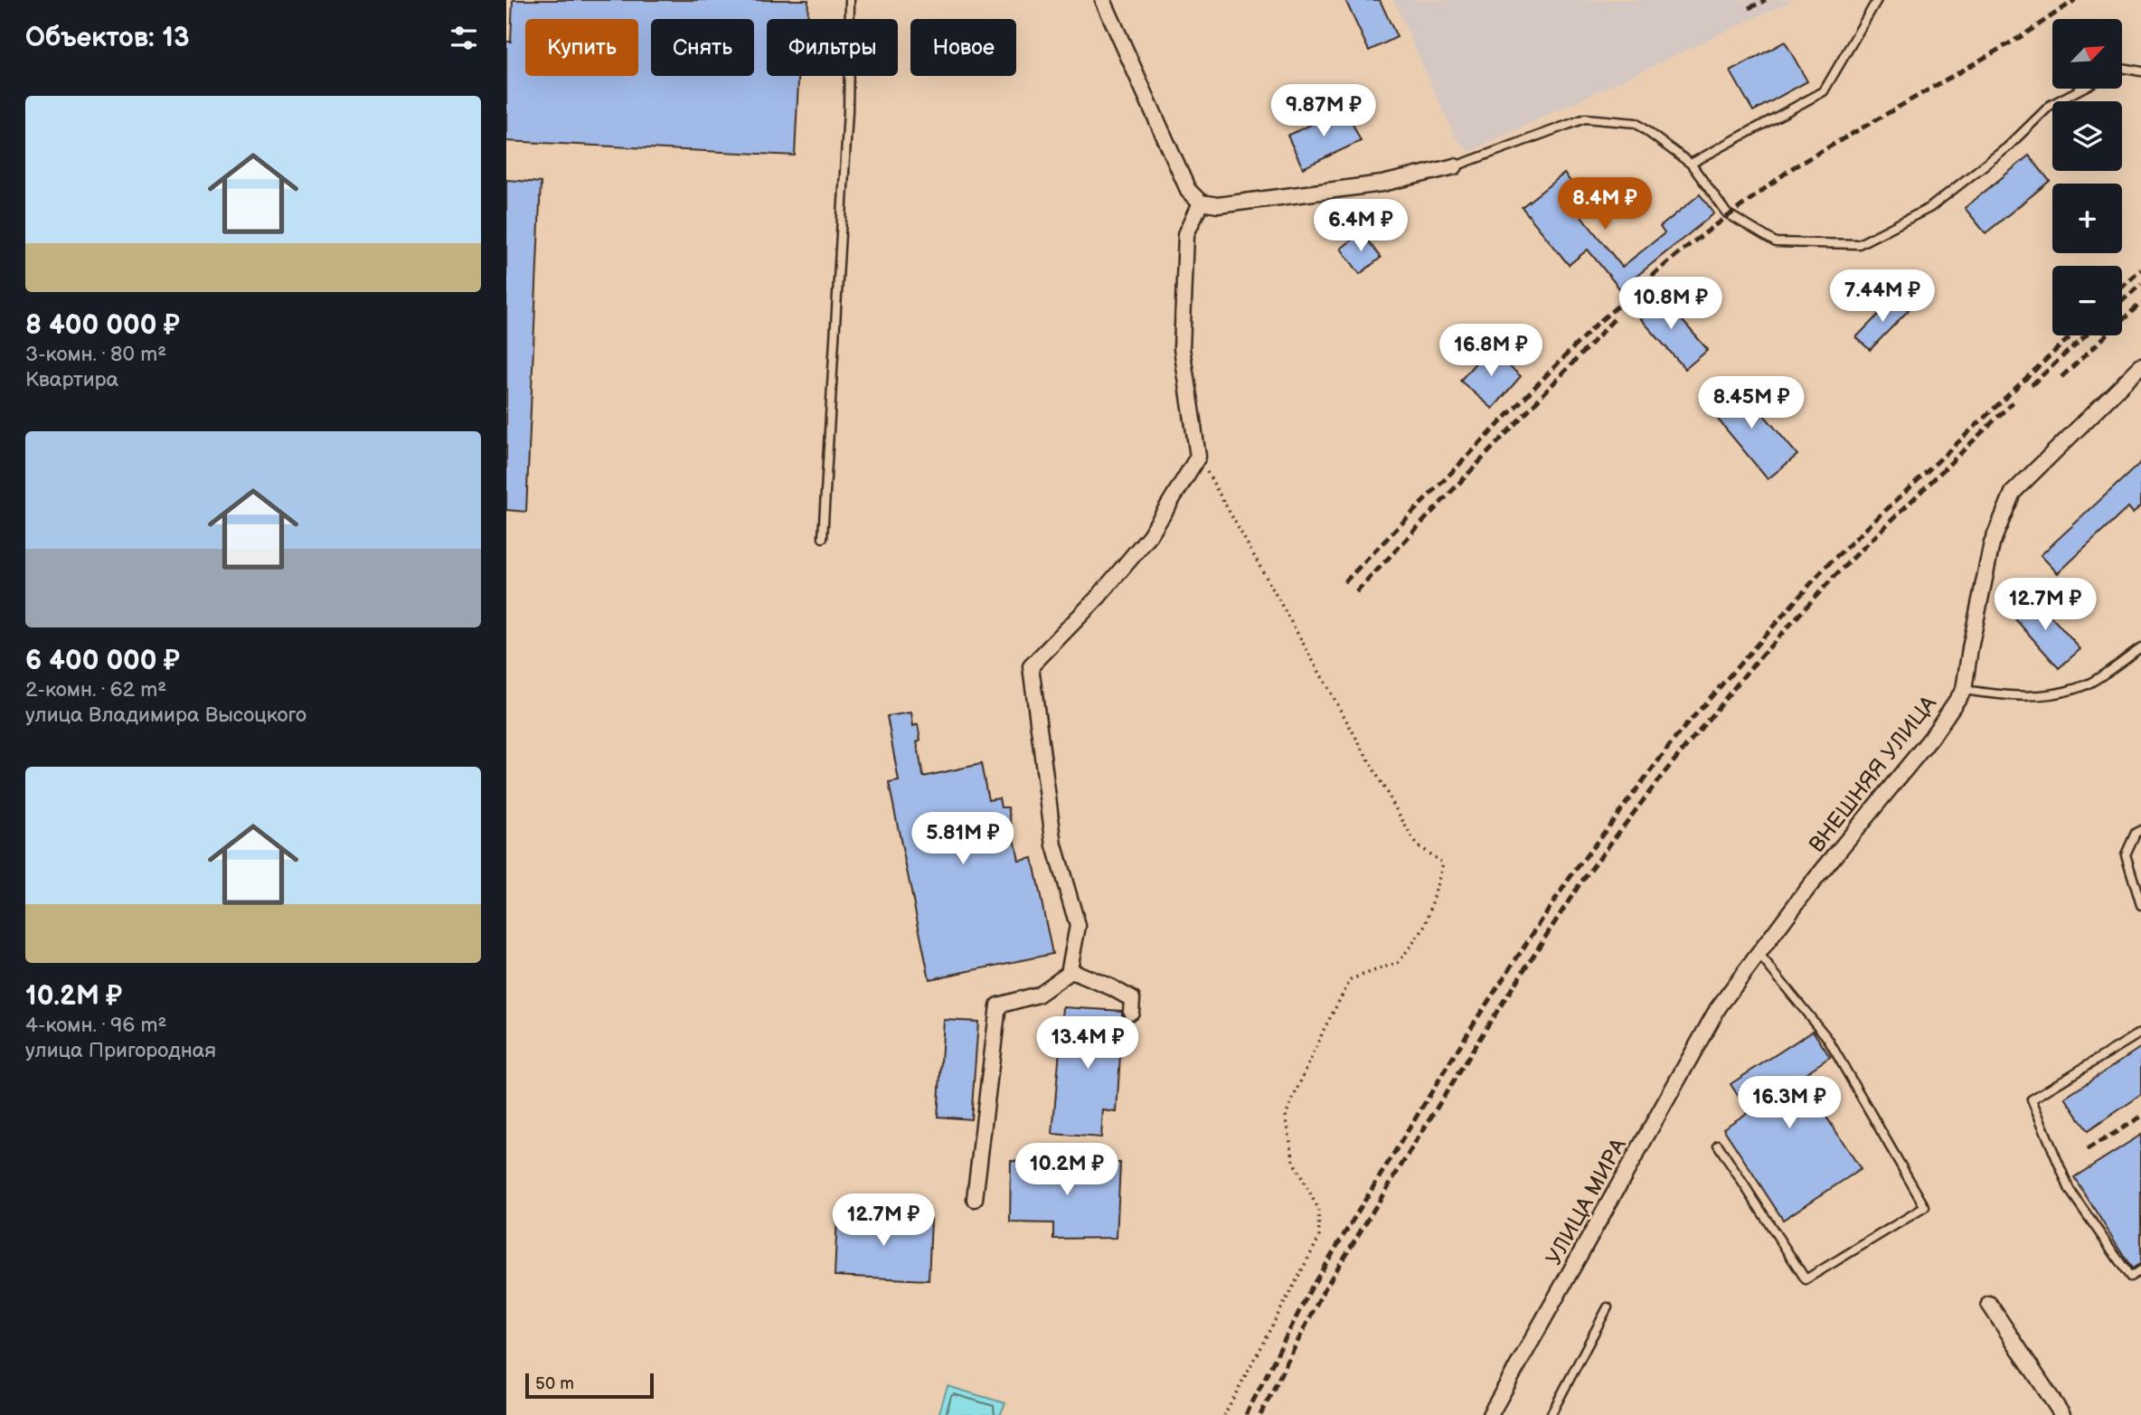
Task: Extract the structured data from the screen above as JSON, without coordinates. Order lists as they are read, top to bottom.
{
  "streets": {
    "street": ["ВНЕШНЯЯ УЛИЦА", "УЛИЦА МИРА"]
  },
  "crossings": [
    ["ВНЕШНЯЯ УЛИЦА", "УЛИЦА МИРА"]
  ],
  "scale_bar": "50 m",
  "north": "top right",
  "page": {
    "heading": "Объектов: 13",
    "map_buttons": ["+", "−"],
    "chip": [
      "Купить",
      "Снять",
      "Фильтры",
      "Новое"
    ],
    "list": [
      {
        "name": "8 400 000 ₽",
        "note": "3-комн. · 80 m² · Квартира"
      },
      {
        "name": "6 400 000 ₽",
        "note": "2-комн. · 62 m² · улица Владимира Высоцкого"
      },
      {
        "name": "10.2M ₽",
        "note": "4-комн. · 96 m² · улица Пригородная"
      }
    ],
    "price": [
      "9.87M ₽",
      "8.4M ₽",
      "6.4M ₽",
      "7.44M ₽",
      "10.8M ₽",
      "16.8M ₽",
      "8.45M ₽",
      "12.7M ₽",
      "5.81M ₽",
      "13.4M ₽",
      "16.3M ₽",
      "10.2M ₽",
      "12.7M ₽"
    ],
    "scale": "50 m"
  }
}
